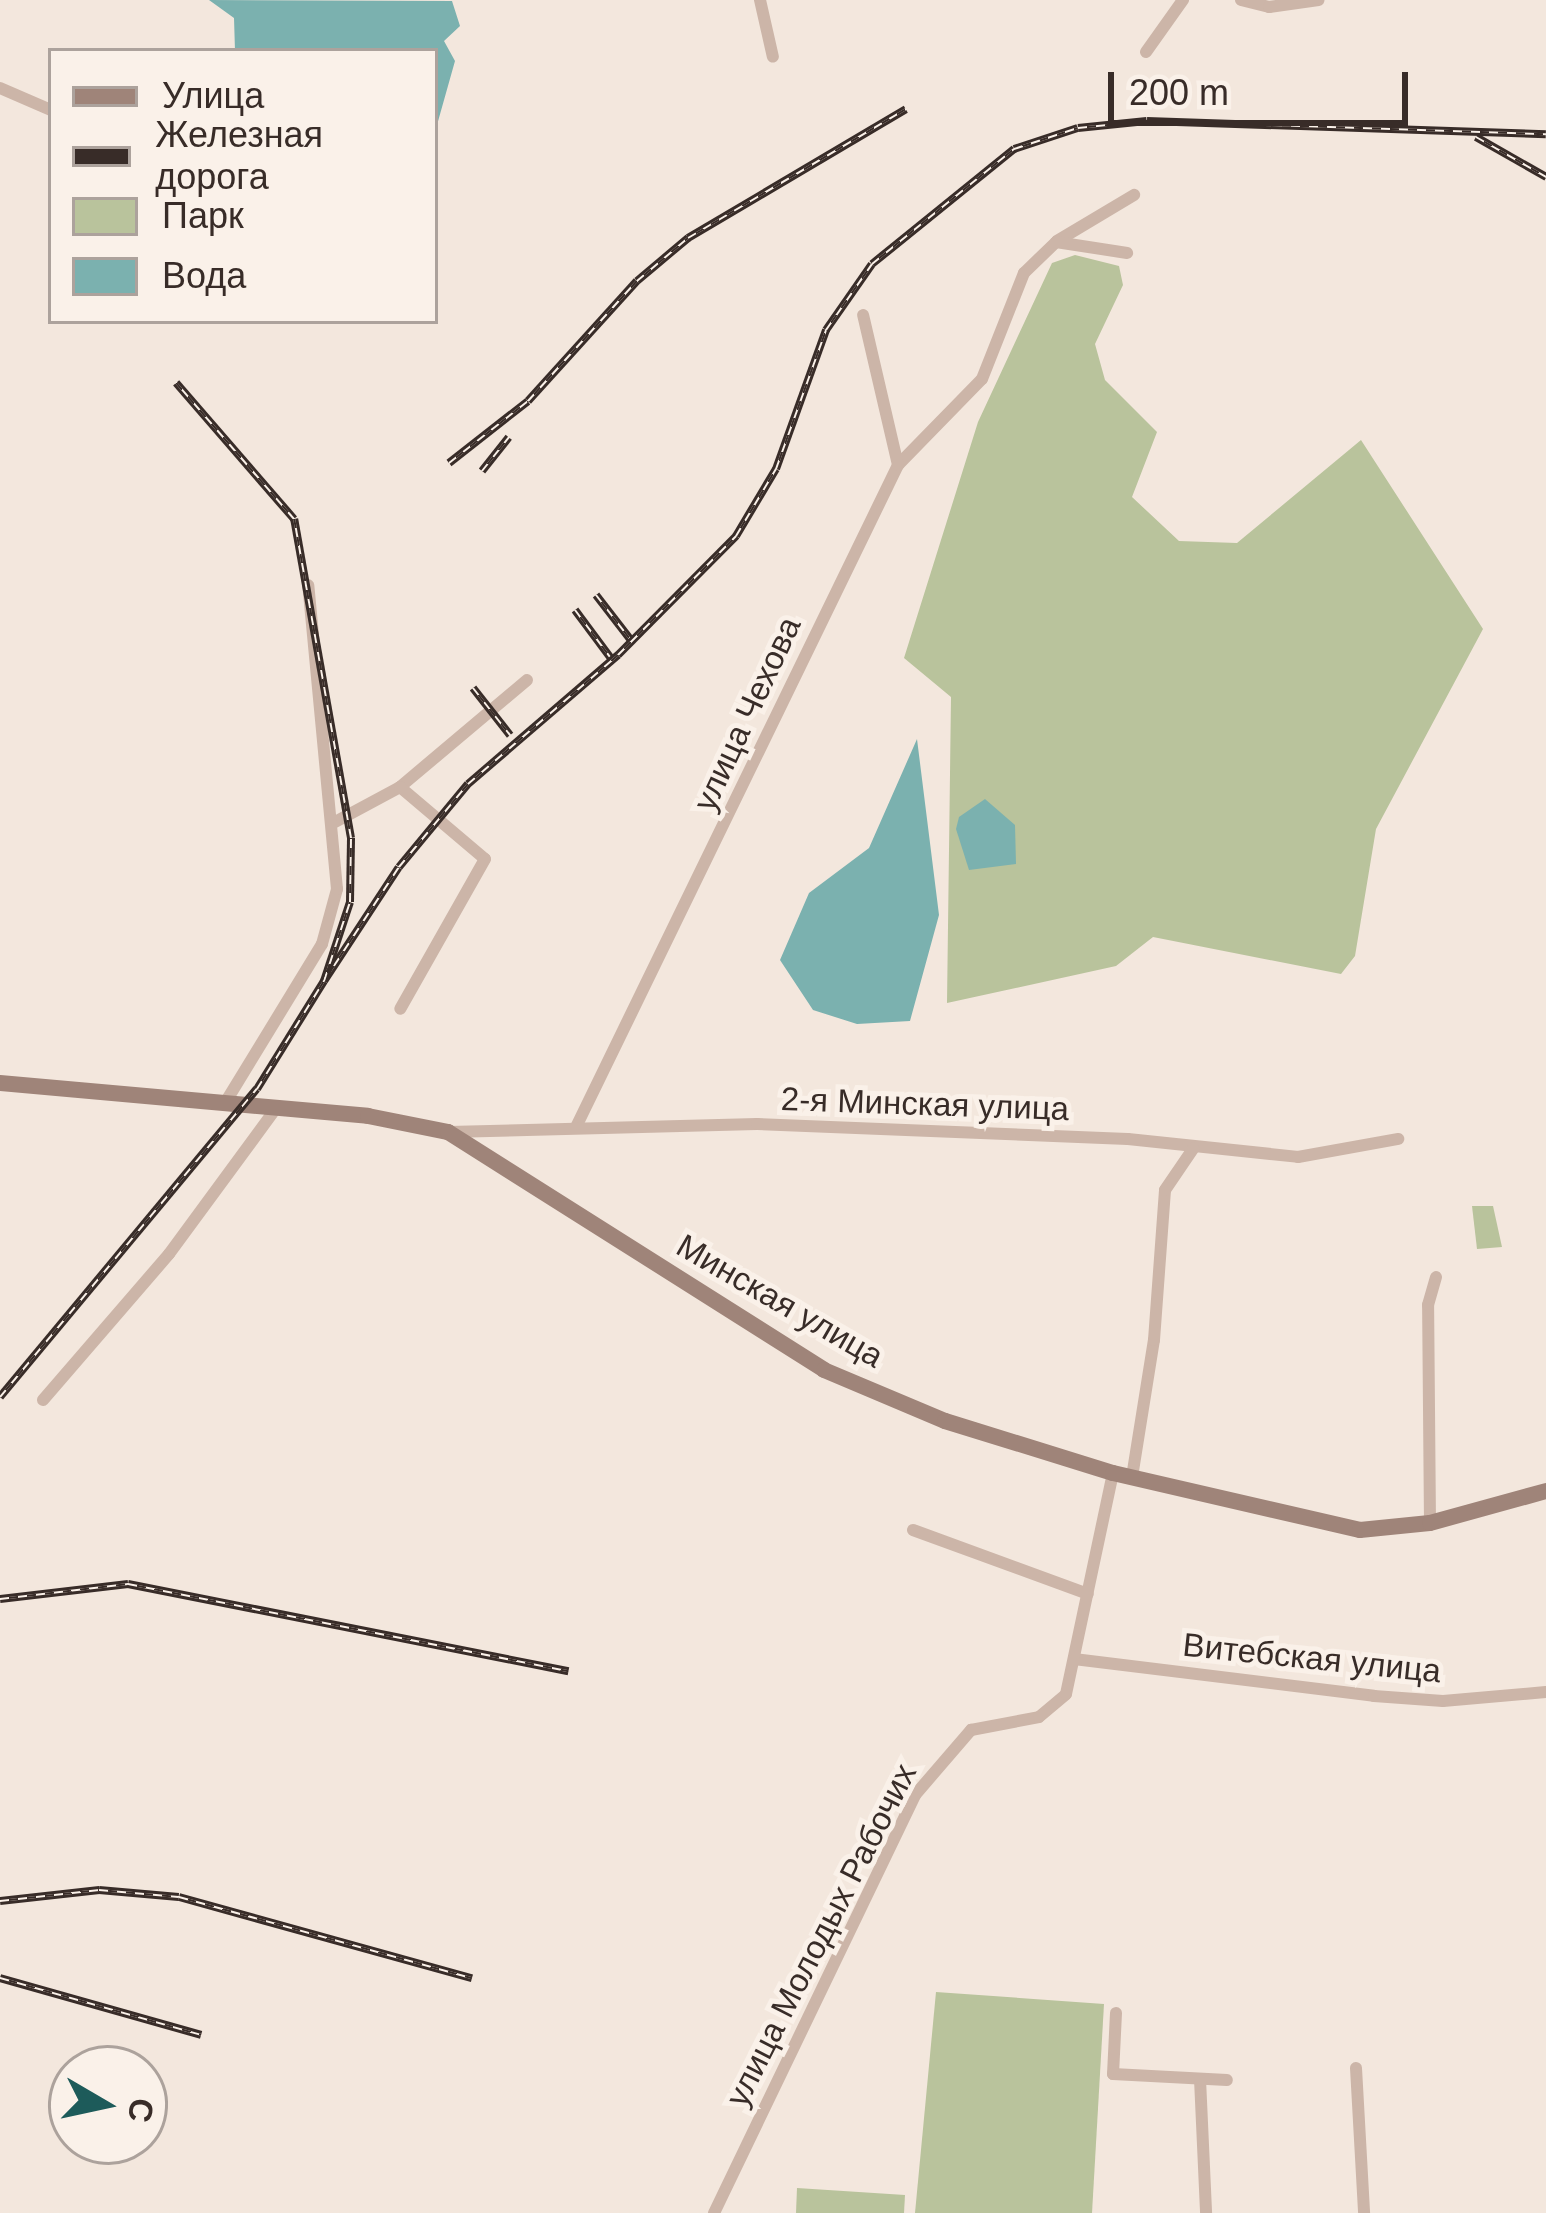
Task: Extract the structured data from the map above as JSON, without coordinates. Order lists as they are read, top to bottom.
{
  "streets": {
    "main road": ["Минская улица"],
    "street": [
      "улица Чехова",
      "2-я Минская улица",
      "Витебская улица",
      "улица Молодых Рабочих"
    ]
  },
  "crossings": [
    ["улица Чехова", "2-я Минская улица"],
    ["2-я Минская улица", "Минская улица"],
    ["2-я Минская улица", "улица Молодых Рабочих"],
    ["Минская улица", "улица Молодых Рабочих"],
    ["Витебская улица", "улица Молодых Рабочих"]
  ],
  "legend": [
    "Улица",
    "Железная дорога",
    "Парк",
    "Вода"
  ],
  "scale_bar": "200 m",
  "north": "right"
}
